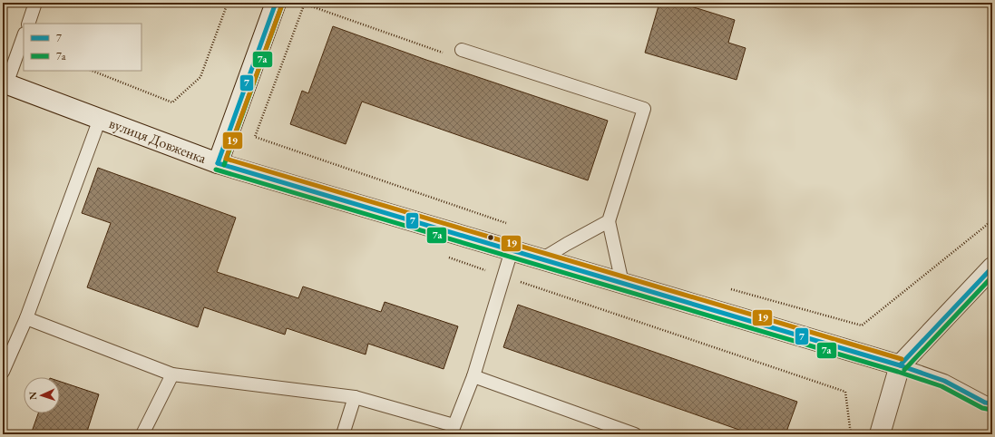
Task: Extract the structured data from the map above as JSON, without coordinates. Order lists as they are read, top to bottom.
{
  "streets": {
    "street": ["вулиця Довженка"]
  },
  "lines": ["transit line 7", "transit line 7а", "transit line 19"],
  "legend": ["7", "7а"],
  "north": "left"
}
